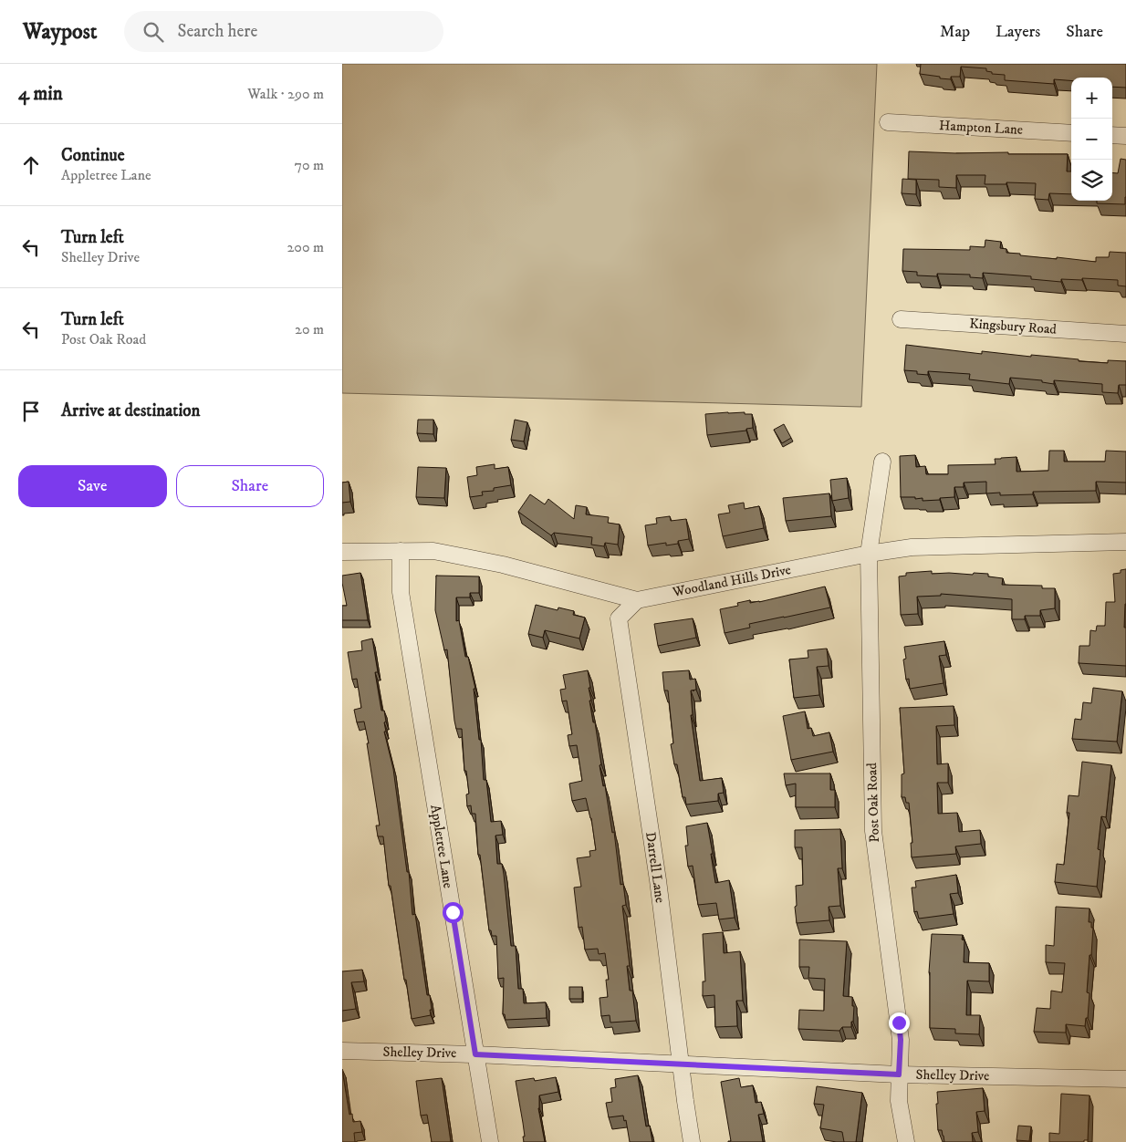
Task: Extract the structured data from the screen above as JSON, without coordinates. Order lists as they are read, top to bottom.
{
  "streets": {
    "street": [
      "Hampton Lane",
      "Kingsbury Road",
      "Woodland Hills Drive",
      "Post Oak Road",
      "Appletree Lane",
      "Darrell Lane",
      "Shelley Drive"
    ]
  },
  "crossings": [
    ["Woodland Hills Drive", "Post Oak Road"],
    ["Woodland Hills Drive", "Appletree Lane"],
    ["Woodland Hills Drive", "Darrell Lane"],
    ["Post Oak Road", "Shelley Drive"],
    ["Appletree Lane", "Shelley Drive"],
    ["Darrell Lane", "Shelley Drive"]
  ],
  "page": {
    "header": "Waypost",
    "search": "Search here",
    "nav": ["Map", "Layers", "Share"],
    "heading": ["4 min", "Walk · 290 m"],
    "map_buttons": ["+", "−"],
    "list": [
      ["Continue", "Appletree Lane", "70 m"],
      ["Turn left", "Shelley Drive", "200 m"],
      ["Turn left", "Post Oak Road", "20 m"],
      "Arrive at destination"
    ],
    "buttons": ["Save", "Share"]
  }
}
